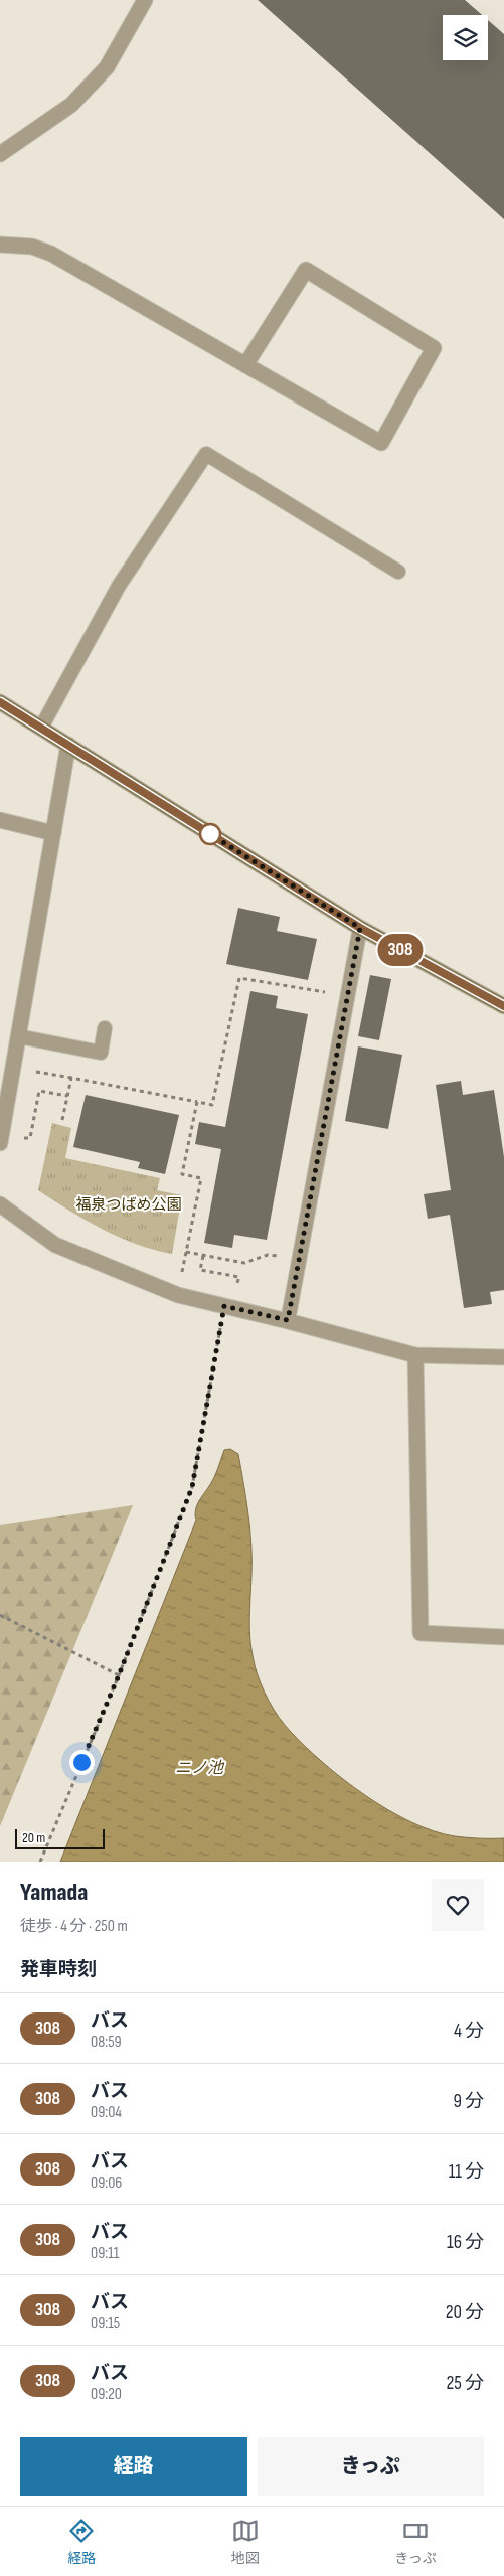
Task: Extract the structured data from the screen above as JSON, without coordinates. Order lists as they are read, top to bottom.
{
  "water": ["ニノ池"],
  "parks": ["福泉つばめ公園"],
  "lines": ["bus line 308"],
  "scale_bar": "20 m",
  "page": {
    "on_map": "308",
    "scale": "20 m",
    "heading": [
      ["Yamada", "徒歩 · 4 分 · 250 m"],
      "発車時刻"
    ],
    "list": [
      {
        "mark": "308",
        "name": "バス",
        "note": "08:59",
        "value": "4 分"
      },
      {
        "mark": "308",
        "name": "バス",
        "note": "09:04",
        "value": "9 分"
      },
      {
        "mark": "308",
        "name": "バス",
        "note": "09:06",
        "value": "11 分"
      },
      {
        "mark": "308",
        "name": "バス",
        "note": "09:11",
        "value": "16 分"
      },
      {
        "mark": "308",
        "name": "バス",
        "note": "09:15",
        "value": "20 分"
      },
      {
        "mark": "308",
        "name": "バス",
        "note": "09:20",
        "value": "25 分"
      }
    ],
    "buttons": ["経路", "きっぷ"],
    "tabs": ["経路", "地図", "きっぷ"]
  }
}
